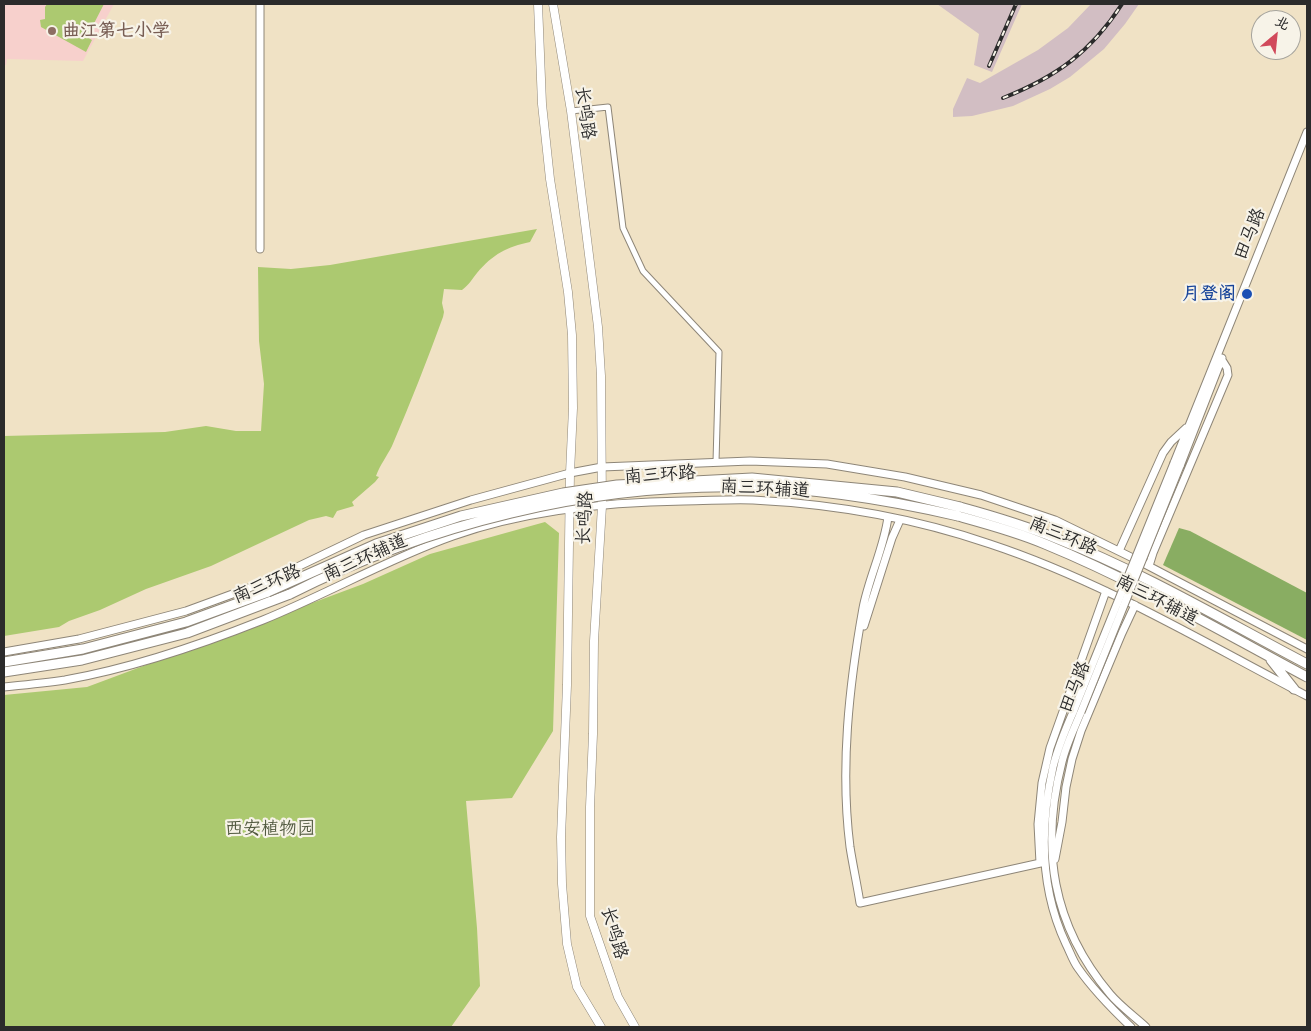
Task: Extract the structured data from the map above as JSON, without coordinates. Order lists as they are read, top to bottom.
{
  "streets": {
    "highway": ["南三环路"],
    "main road": ["长鸣路"],
    "street": ["田马路", "南三环辅道"]
  },
  "crossings": [
    ["长鸣路", "南三环辅道"]
  ],
  "parks": ["西安植物园"],
  "places": ["曲江第七小学", "月登阁"],
  "north": "top right"
}
